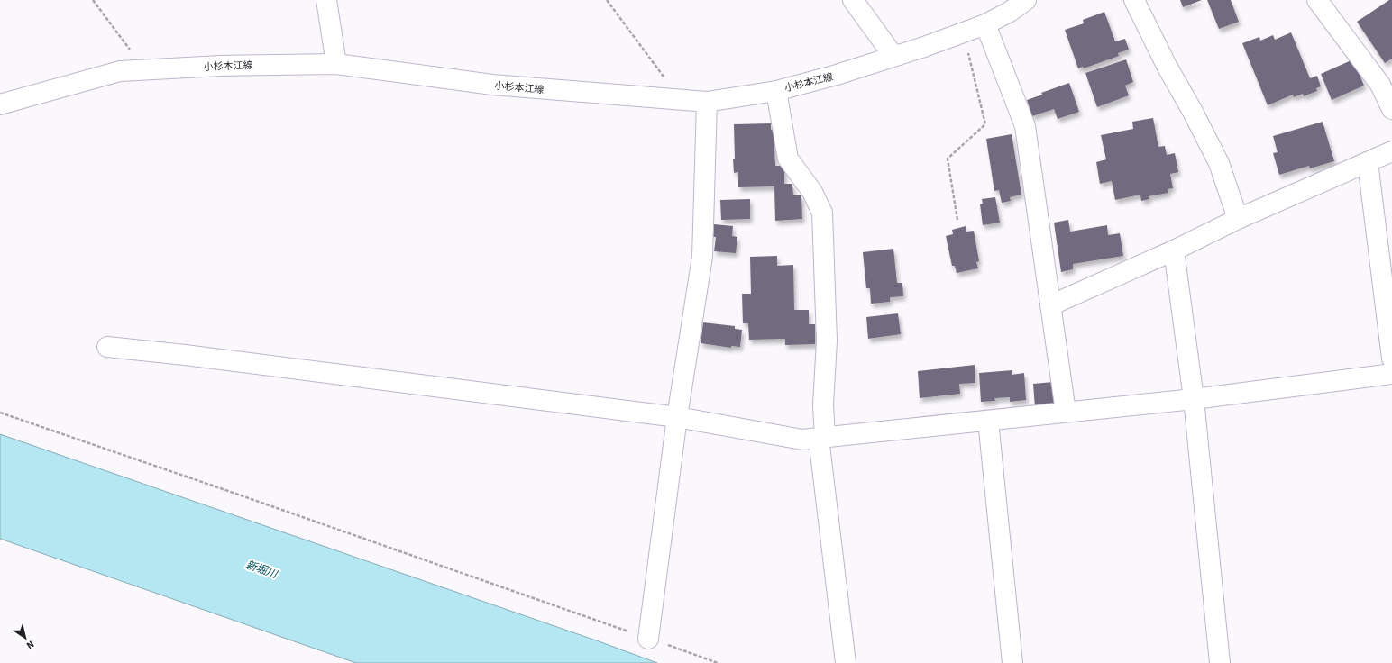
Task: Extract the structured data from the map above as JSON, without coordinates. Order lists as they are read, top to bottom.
{
  "streets": {
    "street": ["小杉本江線"]
  },
  "water": ["新堀川"],
  "north": "bottom right"
}
